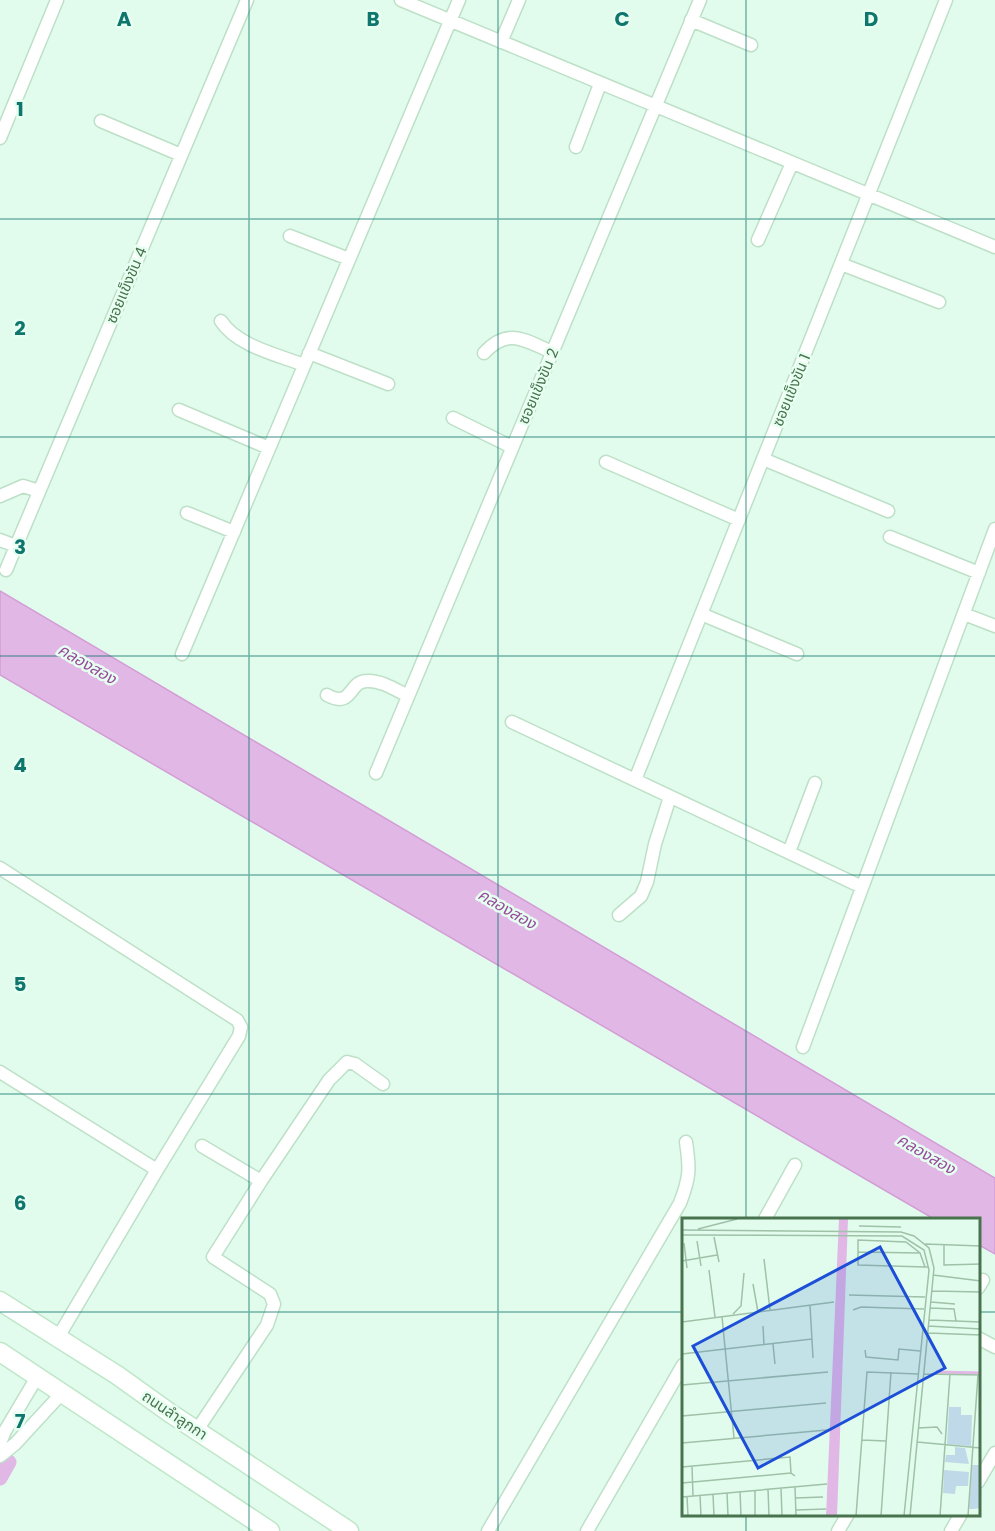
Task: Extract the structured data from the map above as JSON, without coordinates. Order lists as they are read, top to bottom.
{
  "streets": {
    "main road": ["ถนนลำลูกกา"],
    "street": ["ซอยแข็งขัน 4", "ซอยแข็งขัน 2", "ซอยแข็งขัน 1"]
  },
  "water": ["คลองสอง"],
  "grid": {
    "columns": [
      "A",
      "B",
      "C",
      "D"
    ],
    "rows": [
      "1",
      "2",
      "3",
      "4",
      "5",
      "6",
      "7"
    ]
  }
}
